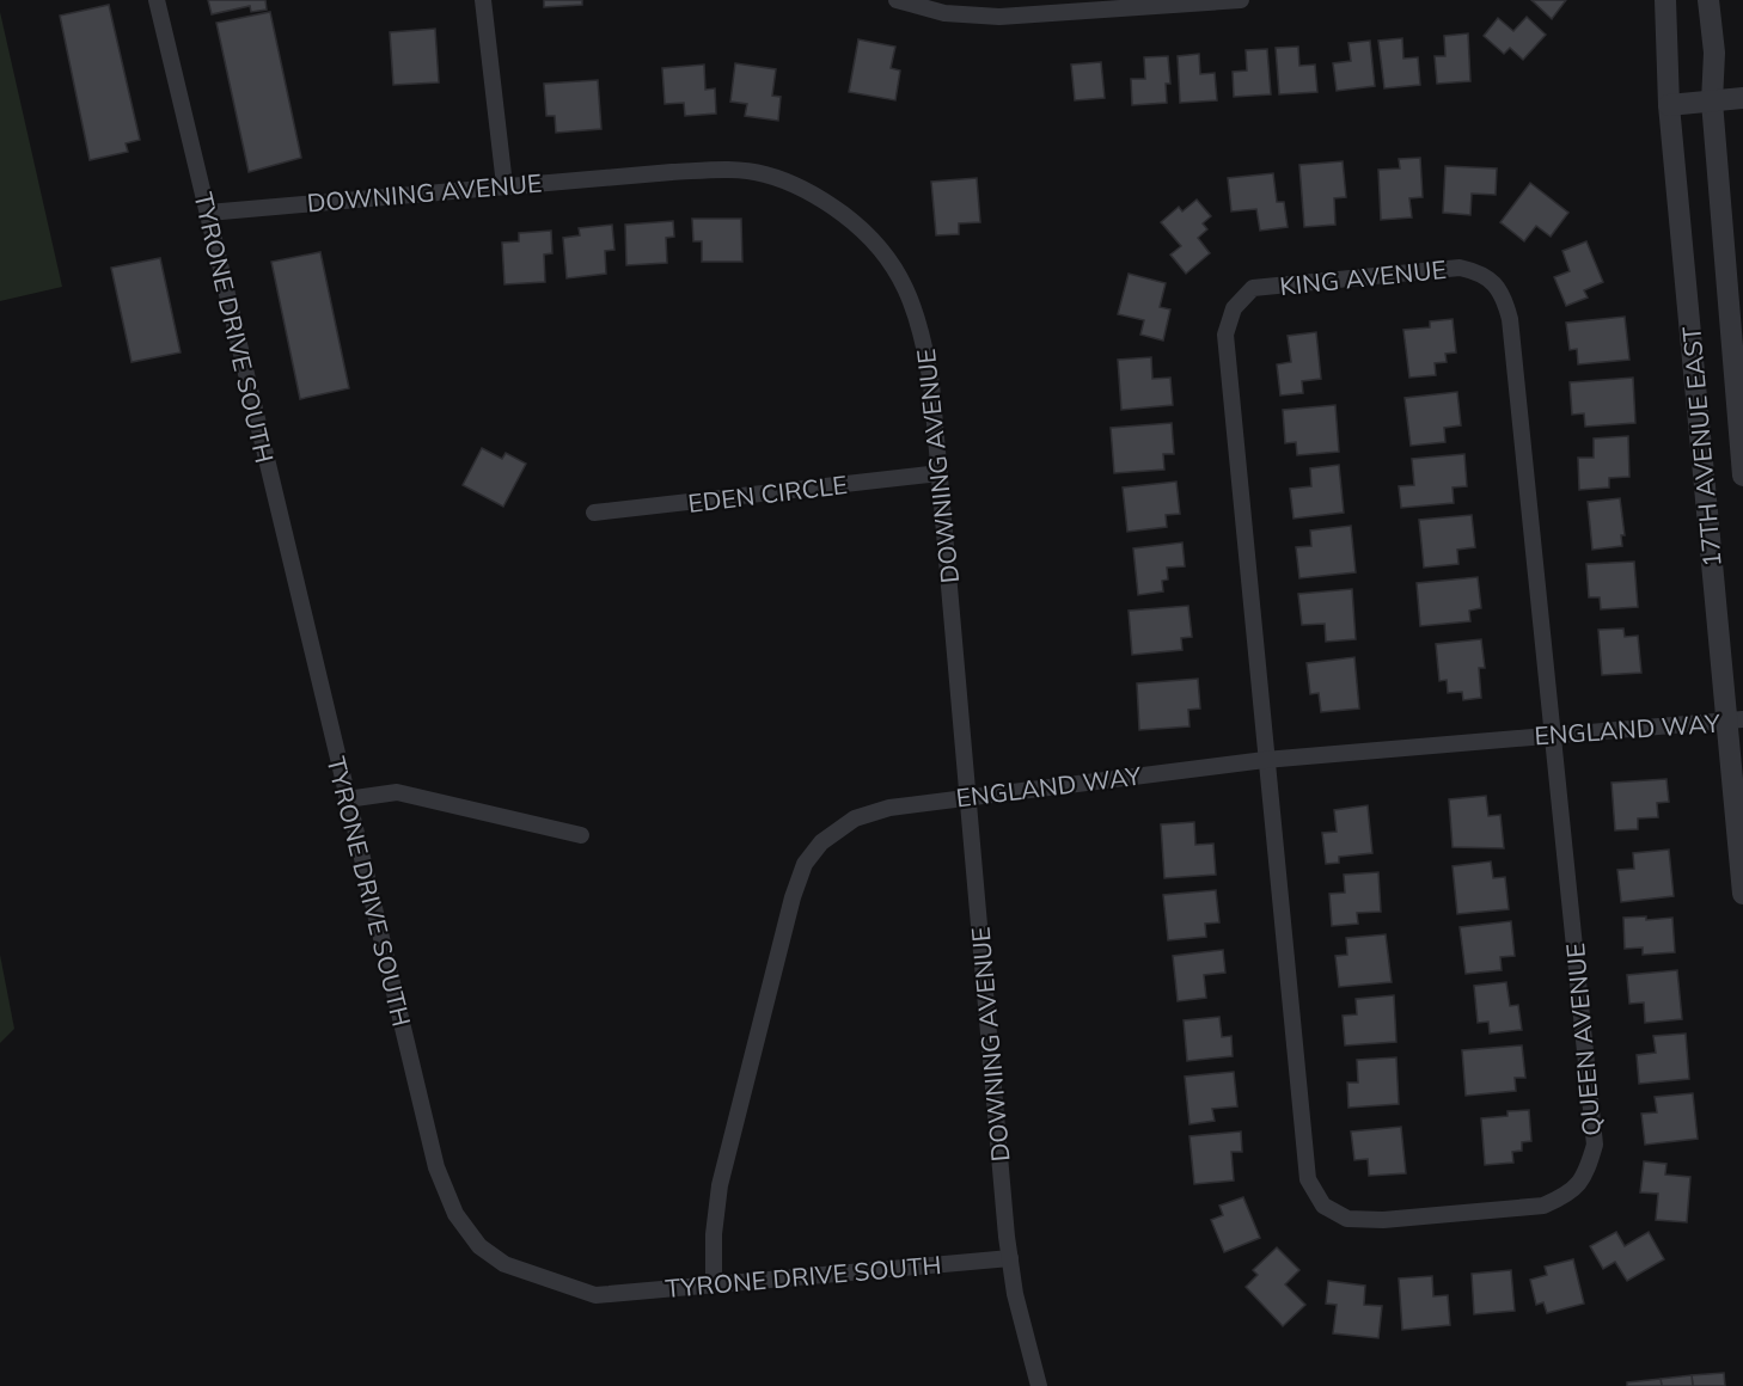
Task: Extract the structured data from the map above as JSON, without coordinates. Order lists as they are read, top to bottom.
{
  "streets": {
    "street": [
      "DOWNING AVENUE",
      "KING AVENUE",
      "TYRONE DRIVE SOUTH",
      "17TH AVENUE EAST",
      "EDEN CIRCLE",
      "ENGLAND WAY",
      "QUEEN AVENUE"
    ]
  },
  "crossings": [
    ["DOWNING AVENUE", "TYRONE DRIVE SOUTH"],
    ["DOWNING AVENUE", "EDEN CIRCLE"],
    ["DOWNING AVENUE", "ENGLAND WAY"],
    ["KING AVENUE", "ENGLAND WAY"],
    ["KING AVENUE", "QUEEN AVENUE"],
    ["TYRONE DRIVE SOUTH", "ENGLAND WAY"],
    ["17TH AVENUE EAST", "ENGLAND WAY"],
    ["ENGLAND WAY", "QUEEN AVENUE"]
  ]
}
